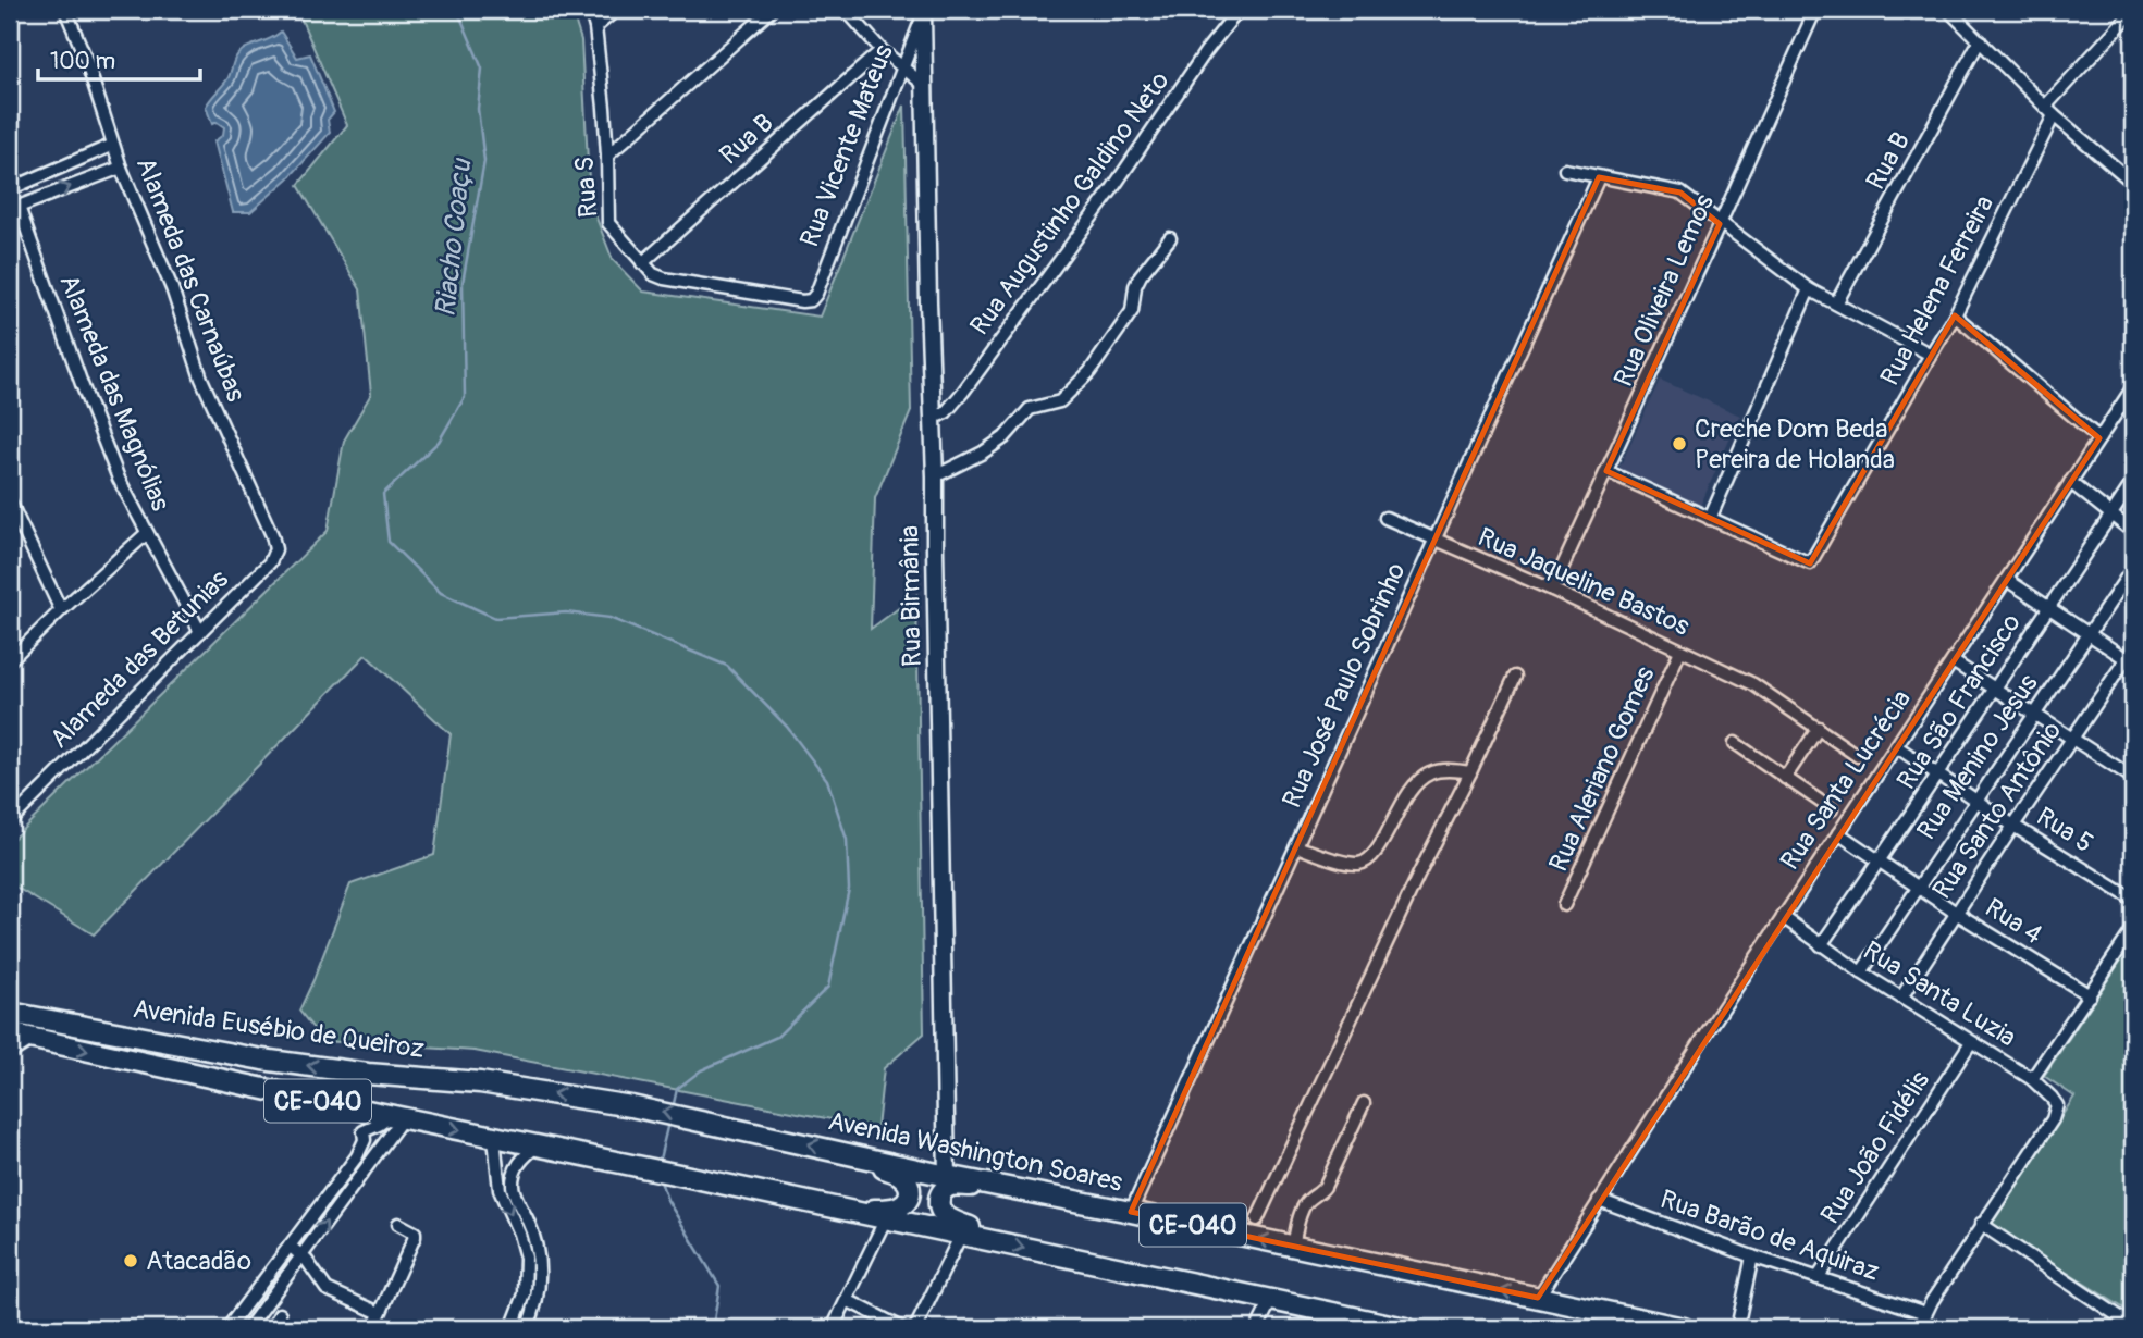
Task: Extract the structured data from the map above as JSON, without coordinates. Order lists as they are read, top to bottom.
{
  "streets": {
    "highway": ["Avenida Eusébio de Queiroz", "CE-040", "Avenida Washington Soares"],
    "street": [
      "Rua B",
      "Rua Vicente Mateus",
      "Rua S",
      "Rua Augustinho Galdino Neto",
      "Alameda das Carnaúbas",
      "Rua Oliveira Lemos",
      "Rua Helena Ferreira",
      "Alameda das Magnólias",
      "Rua Jaqueline Bastos",
      "Rua Birmânia",
      "Alameda das Betunias",
      "Rua José Paulo Sobrinho",
      "Rua São Francisco",
      "Rua Menino Jesus",
      "Rua Aleriano Gomes",
      "Rua Santa Lucrécia",
      "Rua Santo Antônio",
      "Rua 5",
      "Rua 4",
      "Rua Santa Luzia",
      "Rua João Fidélis",
      "Rua Barão de Aquiraz"
    ]
  },
  "crossings": [
    ["Rua B", "Rua S"],
    ["Rua Vicente Mateus", "Rua S"],
    ["Rua Vicente Mateus", "Rua Birmânia"],
    ["Rua Augustinho Galdino Neto", "Rua Birmânia"],
    ["Alameda das Carnaúbas", "Alameda das Betunias"],
    ["Rua Oliveira Lemos", "Rua Jaqueline Bastos"],
    ["Alameda das Magnólias", "Alameda das Betunias"],
    ["Rua Jaqueline Bastos", "Rua José Paulo Sobrinho"],
    ["Rua Jaqueline Bastos", "Rua Aleriano Gomes"],
    ["Rua Birmânia", "Avenida Washington Soares"],
    ["Rua José Paulo Sobrinho", "Avenida Washington Soares"],
    ["Rua São Francisco", "Rua 5"],
    ["Rua São Francisco", "Rua 4"],
    ["Rua São Francisco", "Rua Santa Luzia"],
    ["Rua Menino Jesus", "Rua 5"],
    ["Rua Menino Jesus", "Rua 4"],
    ["Rua Menino Jesus", "Rua Santa Luzia"],
    ["Rua Santa Lucrécia", "Rua 5"],
    ["Rua Santa Lucrécia", "Rua 4"],
    ["Rua Santa Lucrécia", "Rua Santa Luzia"],
    ["Rua Santa Lucrécia", "Avenida Washington Soares"],
    ["Rua Santa Lucrécia", "Rua Barão de Aquiraz"],
    ["Rua Santo Antônio", "Rua 5"],
    ["Rua Santo Antônio", "Rua 4"],
    ["Rua Santo Antônio", "Rua Santa Luzia"],
    ["Rua Santa Luzia", "Rua João Fidélis"],
    ["Avenida Eusébio de Queiroz", "CE-040"],
    ["Avenida Eusébio de Queiroz", "Avenida Washington Soares"],
    ["Rua João Fidélis", "Rua Barão de Aquiraz"]
  ],
  "water": ["Riacho Coaçu"],
  "places": ["Creche Dom Beda Pereira de Holanda", "Atacadão"],
  "scale_bar": "100 m"
}
